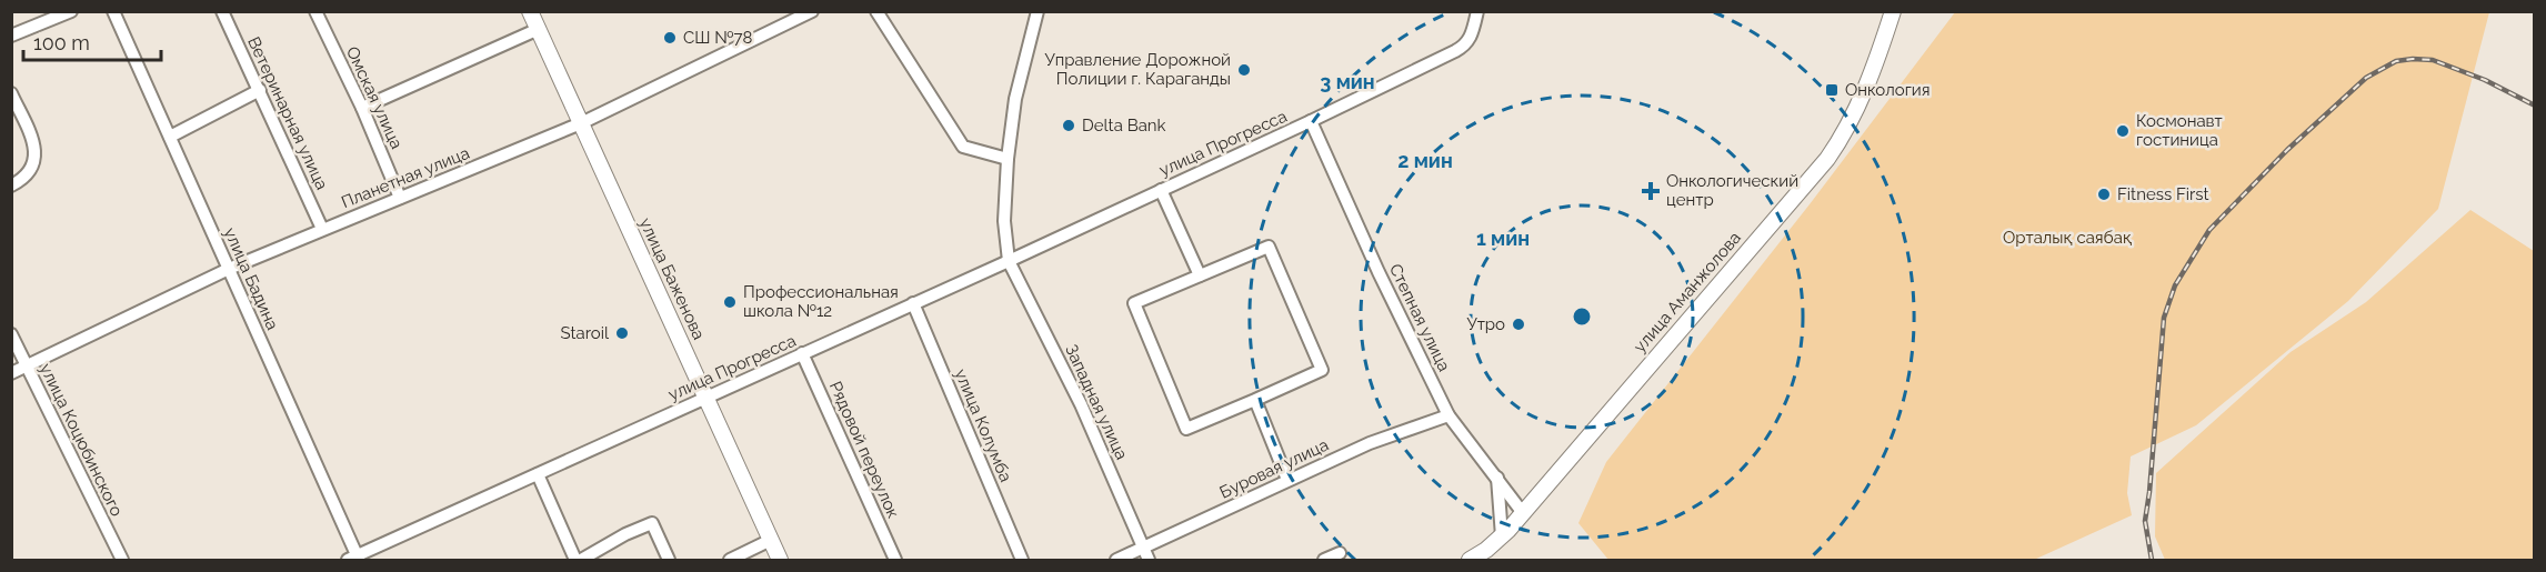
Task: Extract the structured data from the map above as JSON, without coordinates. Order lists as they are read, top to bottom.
{
  "streets": {
    "main road": ["улица Баженова", "улица Аманжолова"],
    "street": [
      "Омская улица",
      "Ветеринарная улица",
      "улица Прогресса",
      "Планетная улица",
      "улица Бадина",
      "Степная улица",
      "Западная улица",
      "улица Колумба",
      "улица Коцюбинского",
      "Рядовой переулок",
      "Буровая улица"
    ]
  },
  "crossings": [
    ["Омская улица", "Планетная улица"],
    ["Ветеринарная улица", "Планетная улица"],
    ["улица Прогресса", "улица Бадина"],
    ["улица Прогресса", "улица Баженова"],
    ["улица Прогресса", "Степная улица"],
    ["улица Прогресса", "Западная улица"],
    ["улица Прогресса", "улица Колумба"],
    ["улица Прогресса", "Рядовой переулок"],
    ["Планетная улица", "улица Бадина"],
    ["Планетная улица", "улица Баженова"],
    ["Планетная улица", "улица Коцюбинского"],
    ["улица Аманжолова", "Степная улица"],
    ["Степная улица", "Буровая улица"],
    ["Западная улица", "Буровая улица"]
  ],
  "parks": ["Орталық саябақ"],
  "places": {
    "other": [
      "СШ №78",
      "Управление Дорожной Полиции г. Караганды",
      "Delta Bank",
      "Космонавт гостиница",
      "Fitness First",
      "Профессиональная школа №12",
      "Утро",
      "Staroil"
    ],
    "transit": ["Онкология"],
    "health": ["Онкологический центр"]
  },
  "scale_bar": "100 m",
  "rings": ["3 мин", "2 мин", "1 мин"]
}
